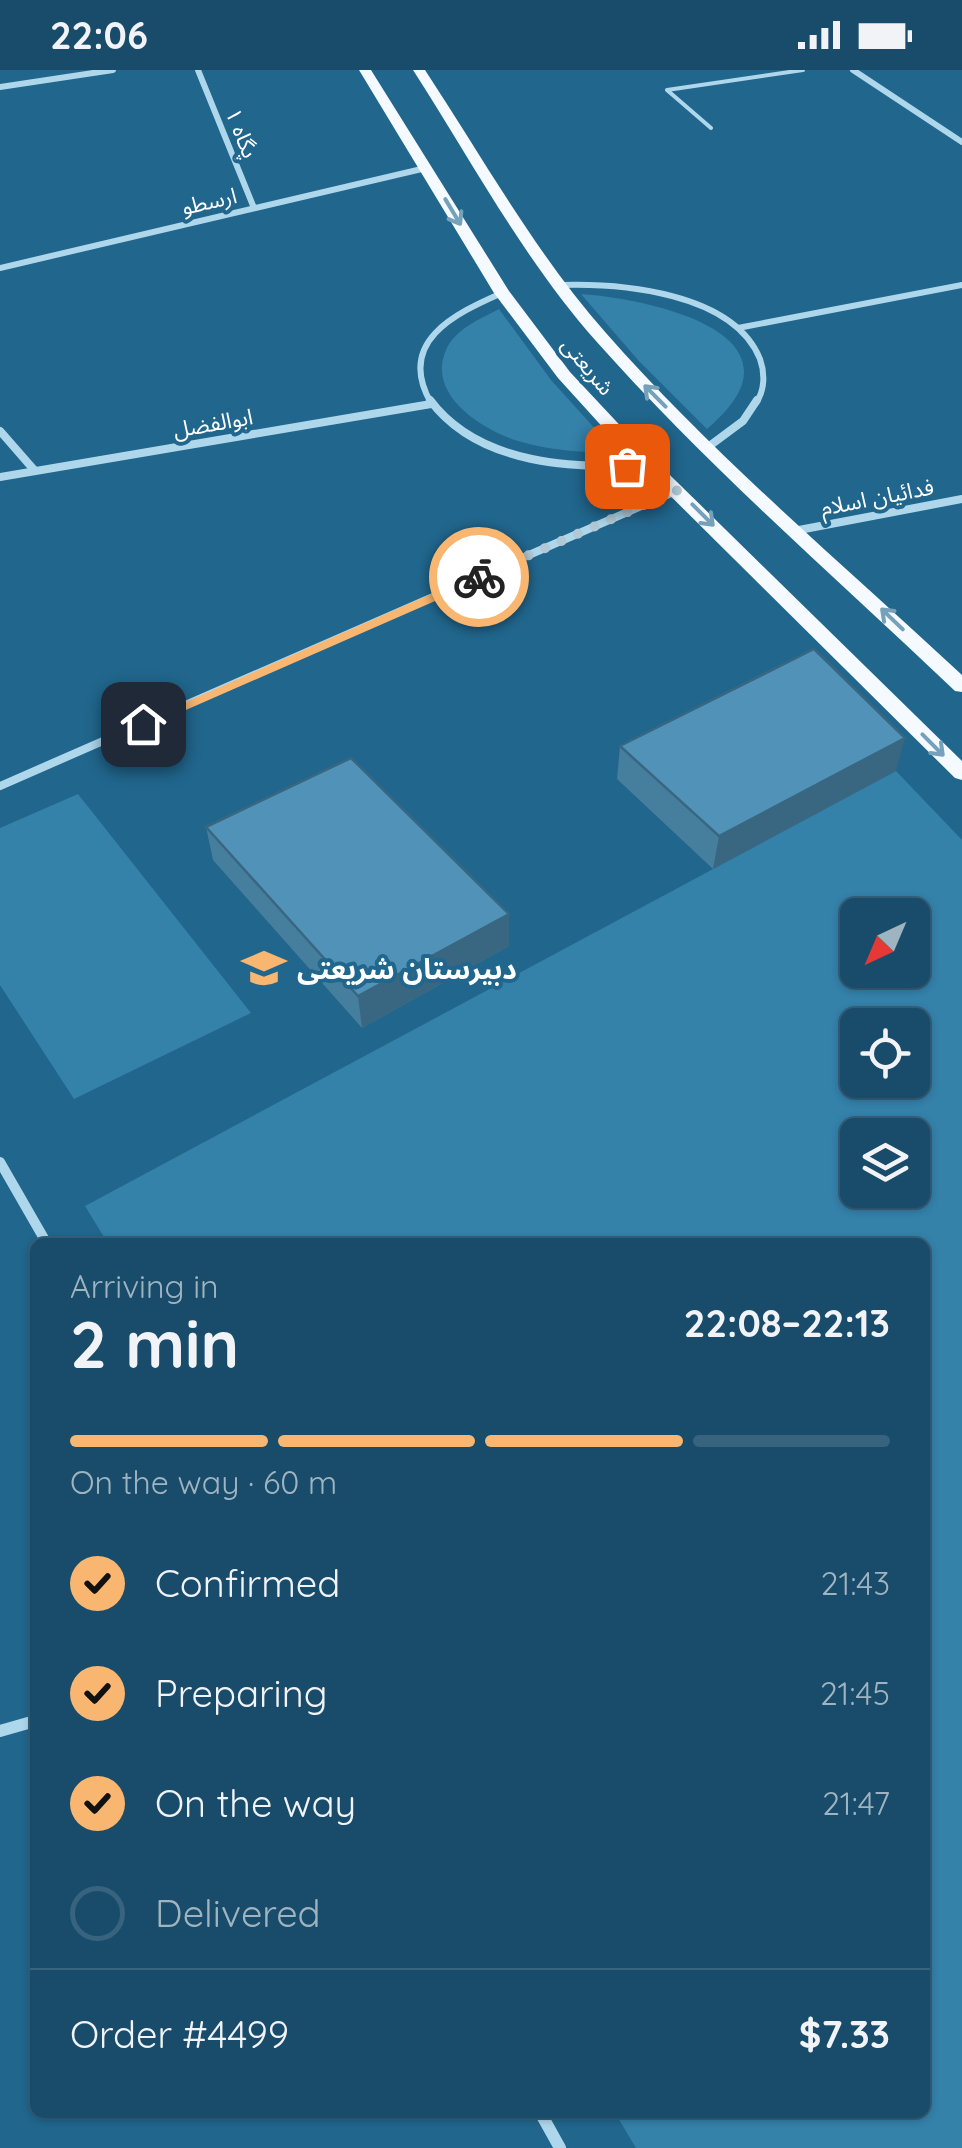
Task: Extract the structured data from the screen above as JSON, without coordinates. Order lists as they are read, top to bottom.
{
  "streets": {
    "main road": ["شریعتی"],
    "street": [
      "پگاه ۱",
      "ارسطو",
      "ابوالفضل",
      "فدائیان اسلام"
    ]
  },
  "crossings": [
    ["پگاه ۱", "ارسطو"],
    ["ارسطو", "شریعتی"],
    ["شریعتی", "فدائیان اسلام"]
  ],
  "places": {
    "school or university": ["دبیرستان شریعتی"]
  },
  "north": "bottom left",
  "page": {
    "status": "22:06",
    "heading": ["2 min", "Arriving in", "22:08–22:13"],
    "panel": ["Order #4499", "$7.33"],
    "bar": "On the way · 60 m",
    "list": [
      ["Confirmed", "21:43"],
      ["Preparing", "21:45"],
      ["On the way", "21:47"],
      "Delivered"
    ]
  }
}
